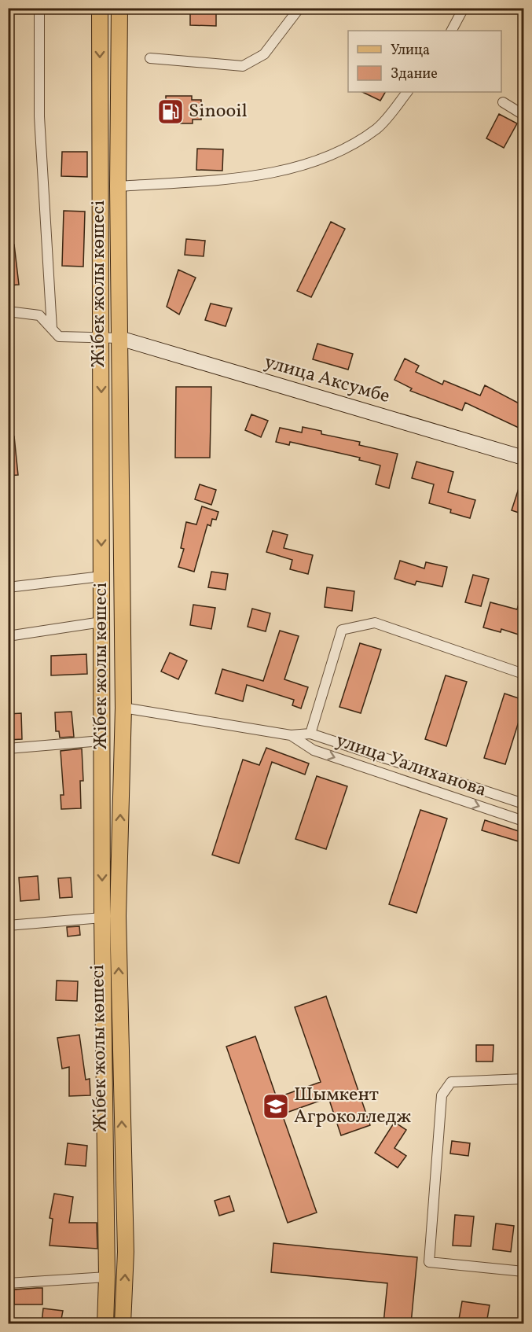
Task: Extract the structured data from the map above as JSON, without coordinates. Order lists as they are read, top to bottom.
{
  "streets": {
    "main road": ["Жібек жолы көшесі", "улица Аксумбе"],
    "street": ["улица Уалиханова"]
  },
  "crossings": [
    ["Жібек жолы көшесі", "улица Аксумбе"],
    ["Жібек жолы көшесі", "улица Уалиханова"]
  ],
  "places": {
    "fuel station": ["Sinooil"],
    "school or university": ["Шымкент Агроколледж"]
  },
  "legend": ["Улица", "Здание"]
}
